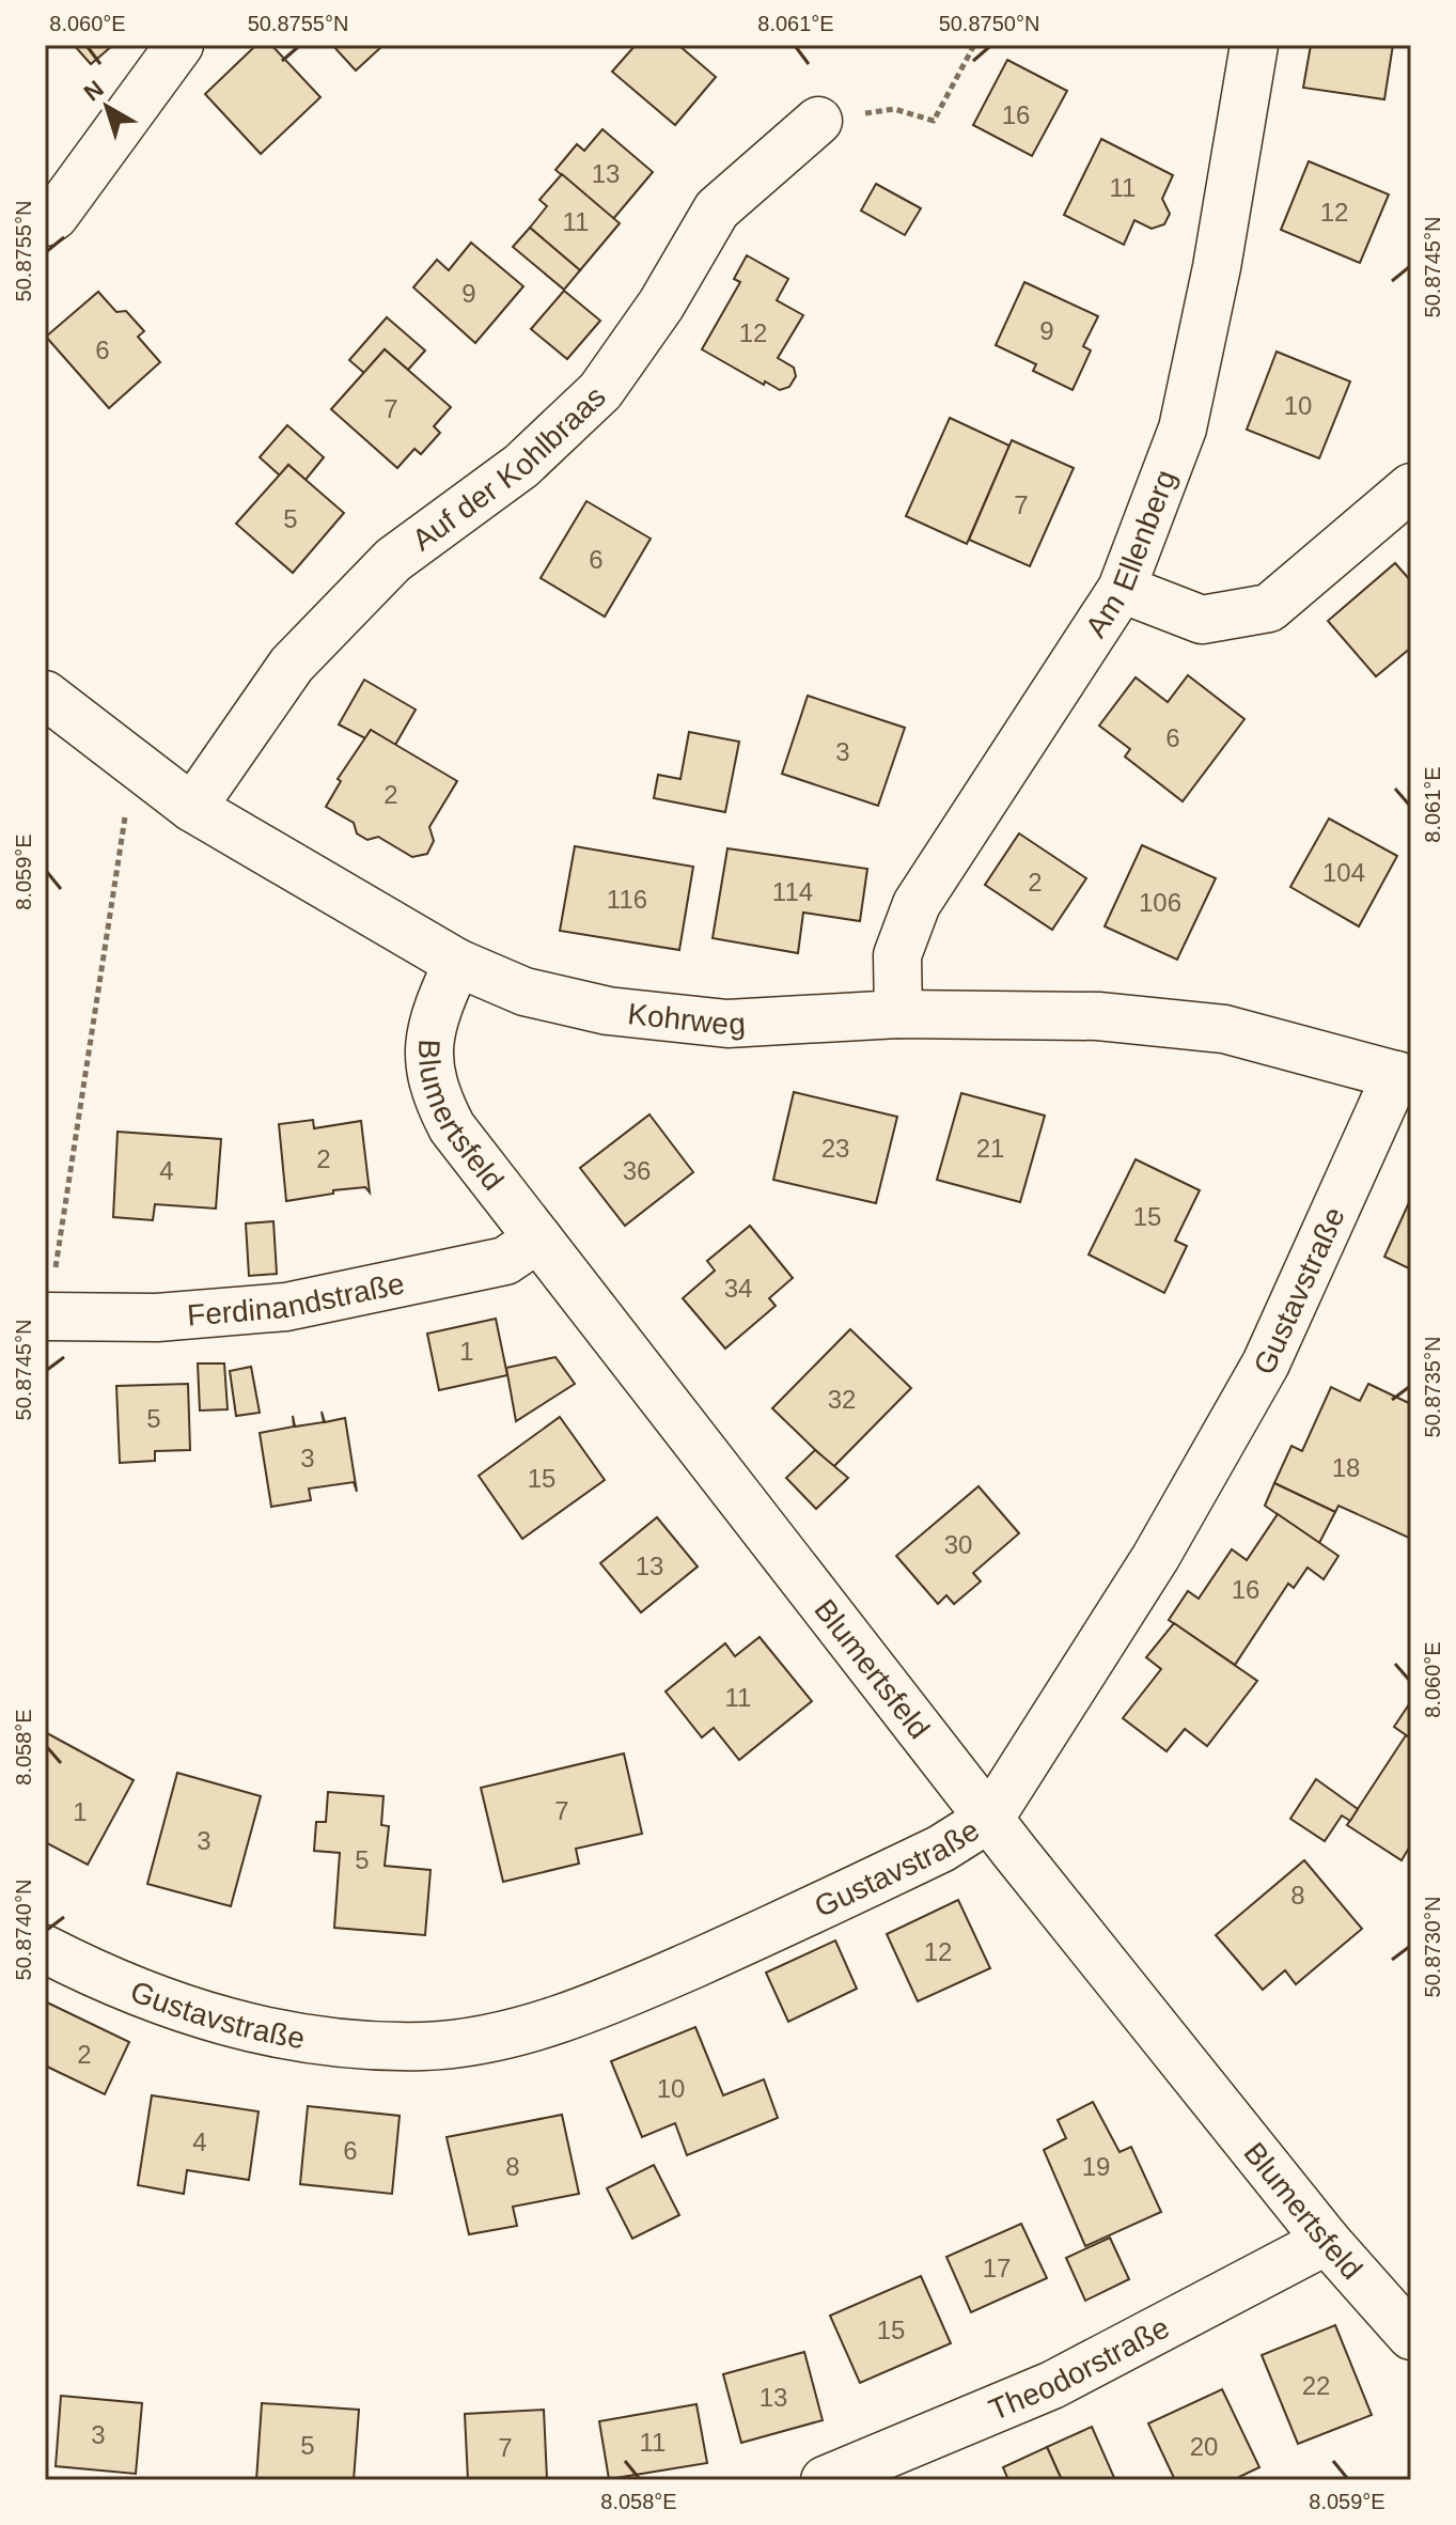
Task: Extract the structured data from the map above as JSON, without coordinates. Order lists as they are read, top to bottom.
{
  "streets": {
    "street": [
      "Auf der Kohlbraas",
      "Am Ellenberg",
      "Kohrweg",
      "Blumertsfeld",
      "Gustavstraße",
      "Ferdinandstraße",
      "Theodorstraße"
    ]
  },
  "crossings": [
    ["Auf der Kohlbraas", "Kohrweg"],
    ["Am Ellenberg", "Kohrweg"],
    ["Kohrweg", "Blumertsfeld"],
    ["Kohrweg", "Gustavstraße"],
    ["Blumertsfeld", "Gustavstraße"],
    ["Blumertsfeld", "Ferdinandstraße"],
    ["Blumertsfeld", "Theodorstraße"]
  ],
  "house_numbers": [
    "16",
    "13",
    "11",
    "12",
    "11",
    "9",
    "9",
    "12",
    "6",
    "10",
    "7",
    "7",
    "5",
    "6",
    "6",
    "3",
    "2",
    "104",
    "2",
    "114",
    "116",
    "106",
    "23",
    "21",
    "2",
    "4",
    "36",
    "15",
    "34",
    "1",
    "32",
    "5",
    "3",
    "18",
    "15",
    "30",
    "13",
    "16",
    "11",
    "7",
    "1",
    "3",
    "5",
    "8",
    "12",
    "2",
    "10",
    "4",
    "6",
    "8",
    "19",
    "17",
    "15",
    "22",
    "13",
    "3",
    "11",
    "5",
    "20",
    "7"
  ],
  "north": "top left",
  "coordinates": [
    "8.060°E",
    "50.8755°N",
    "8.061°E",
    "50.8750°N",
    "50.8745°N",
    "8.059°E",
    "50.8735°N",
    "8.058°E",
    "50.8740°N",
    "50.8730°N"
  ]
}
